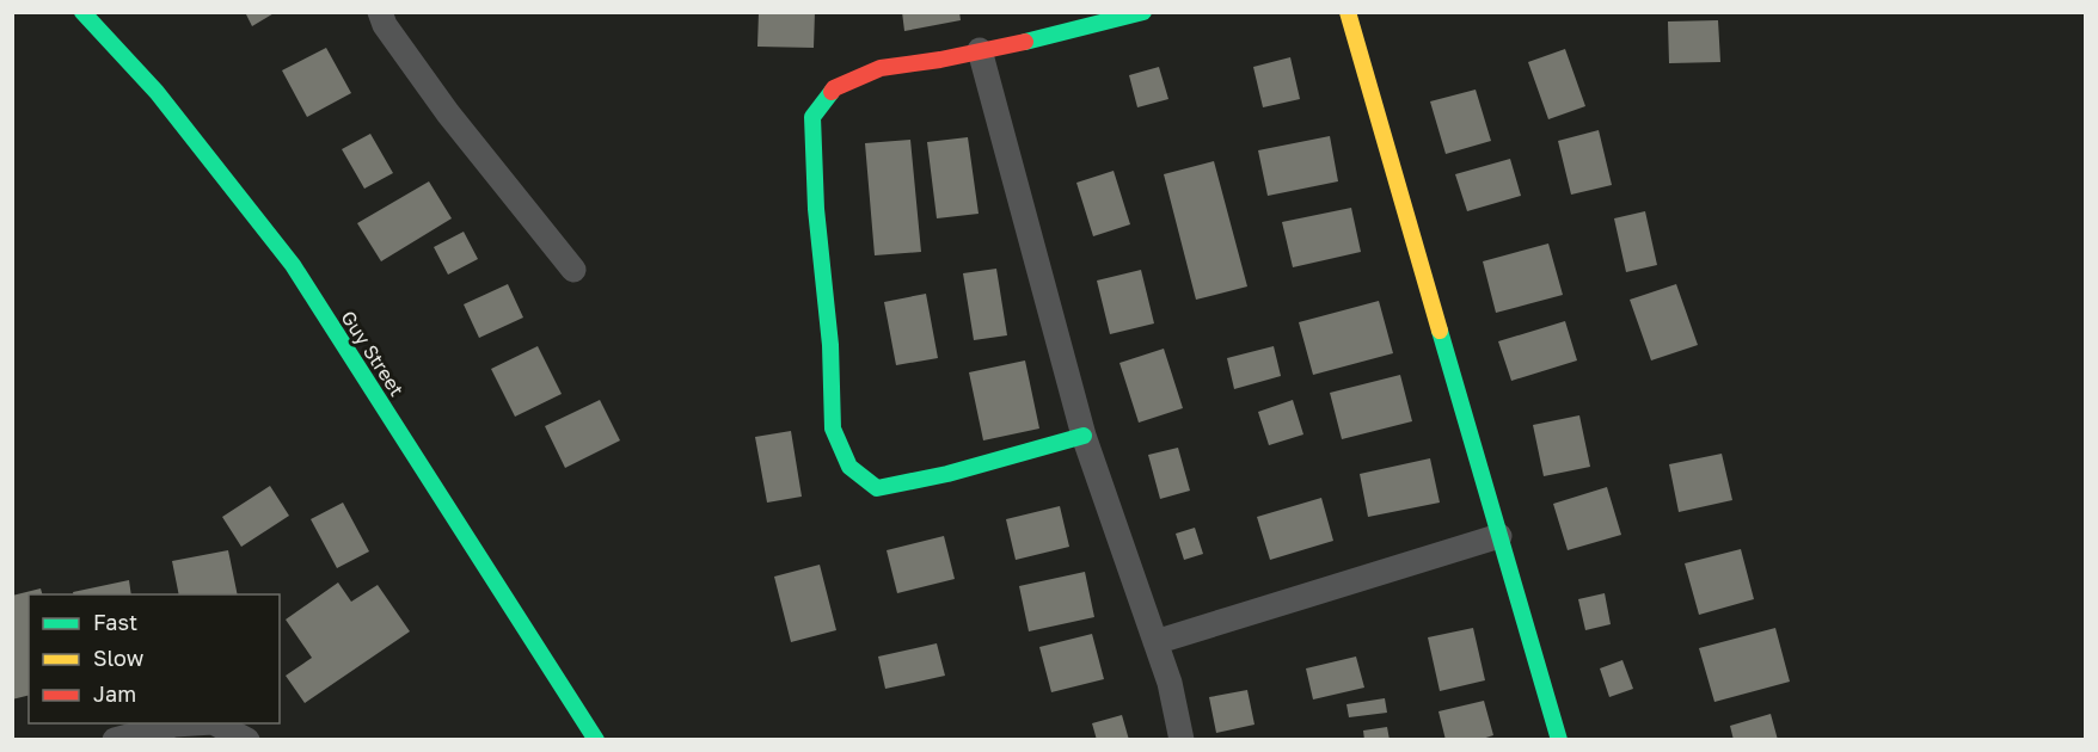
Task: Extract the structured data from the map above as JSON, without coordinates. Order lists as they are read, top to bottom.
{
  "streets": {
    "street": ["Guy Street"]
  },
  "legend": ["Fast", "Slow", "Jam"]
}
